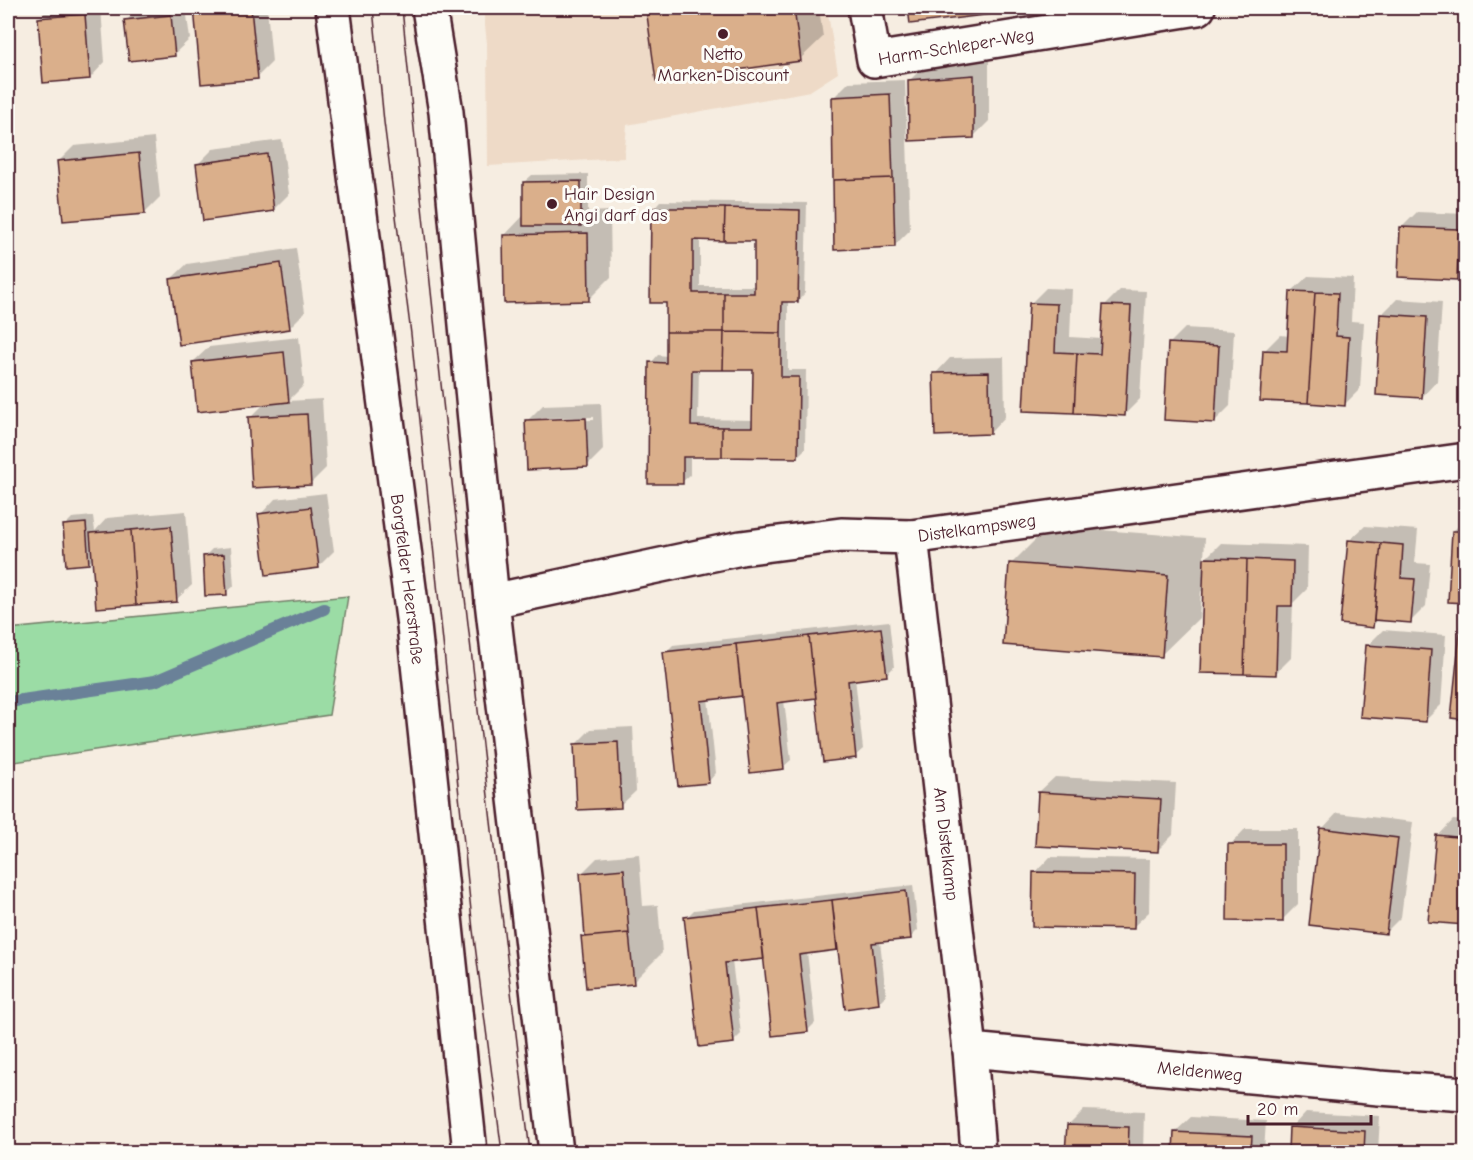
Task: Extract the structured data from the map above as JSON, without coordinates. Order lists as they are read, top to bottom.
{
  "streets": {
    "street": [
      "Harm-Schleper-Weg",
      "Distelkampsweg",
      "Borgfelder Heerstraße",
      "Am Distelkamp",
      "Meldenweg"
    ]
  },
  "crossings": [
    ["Distelkampsweg", "Am Distelkamp"],
    ["Am Distelkamp", "Meldenweg"]
  ],
  "places": ["Netto Marken-Discount", "Hair Design Angi darf das"],
  "scale_bar": "20 m"
}
